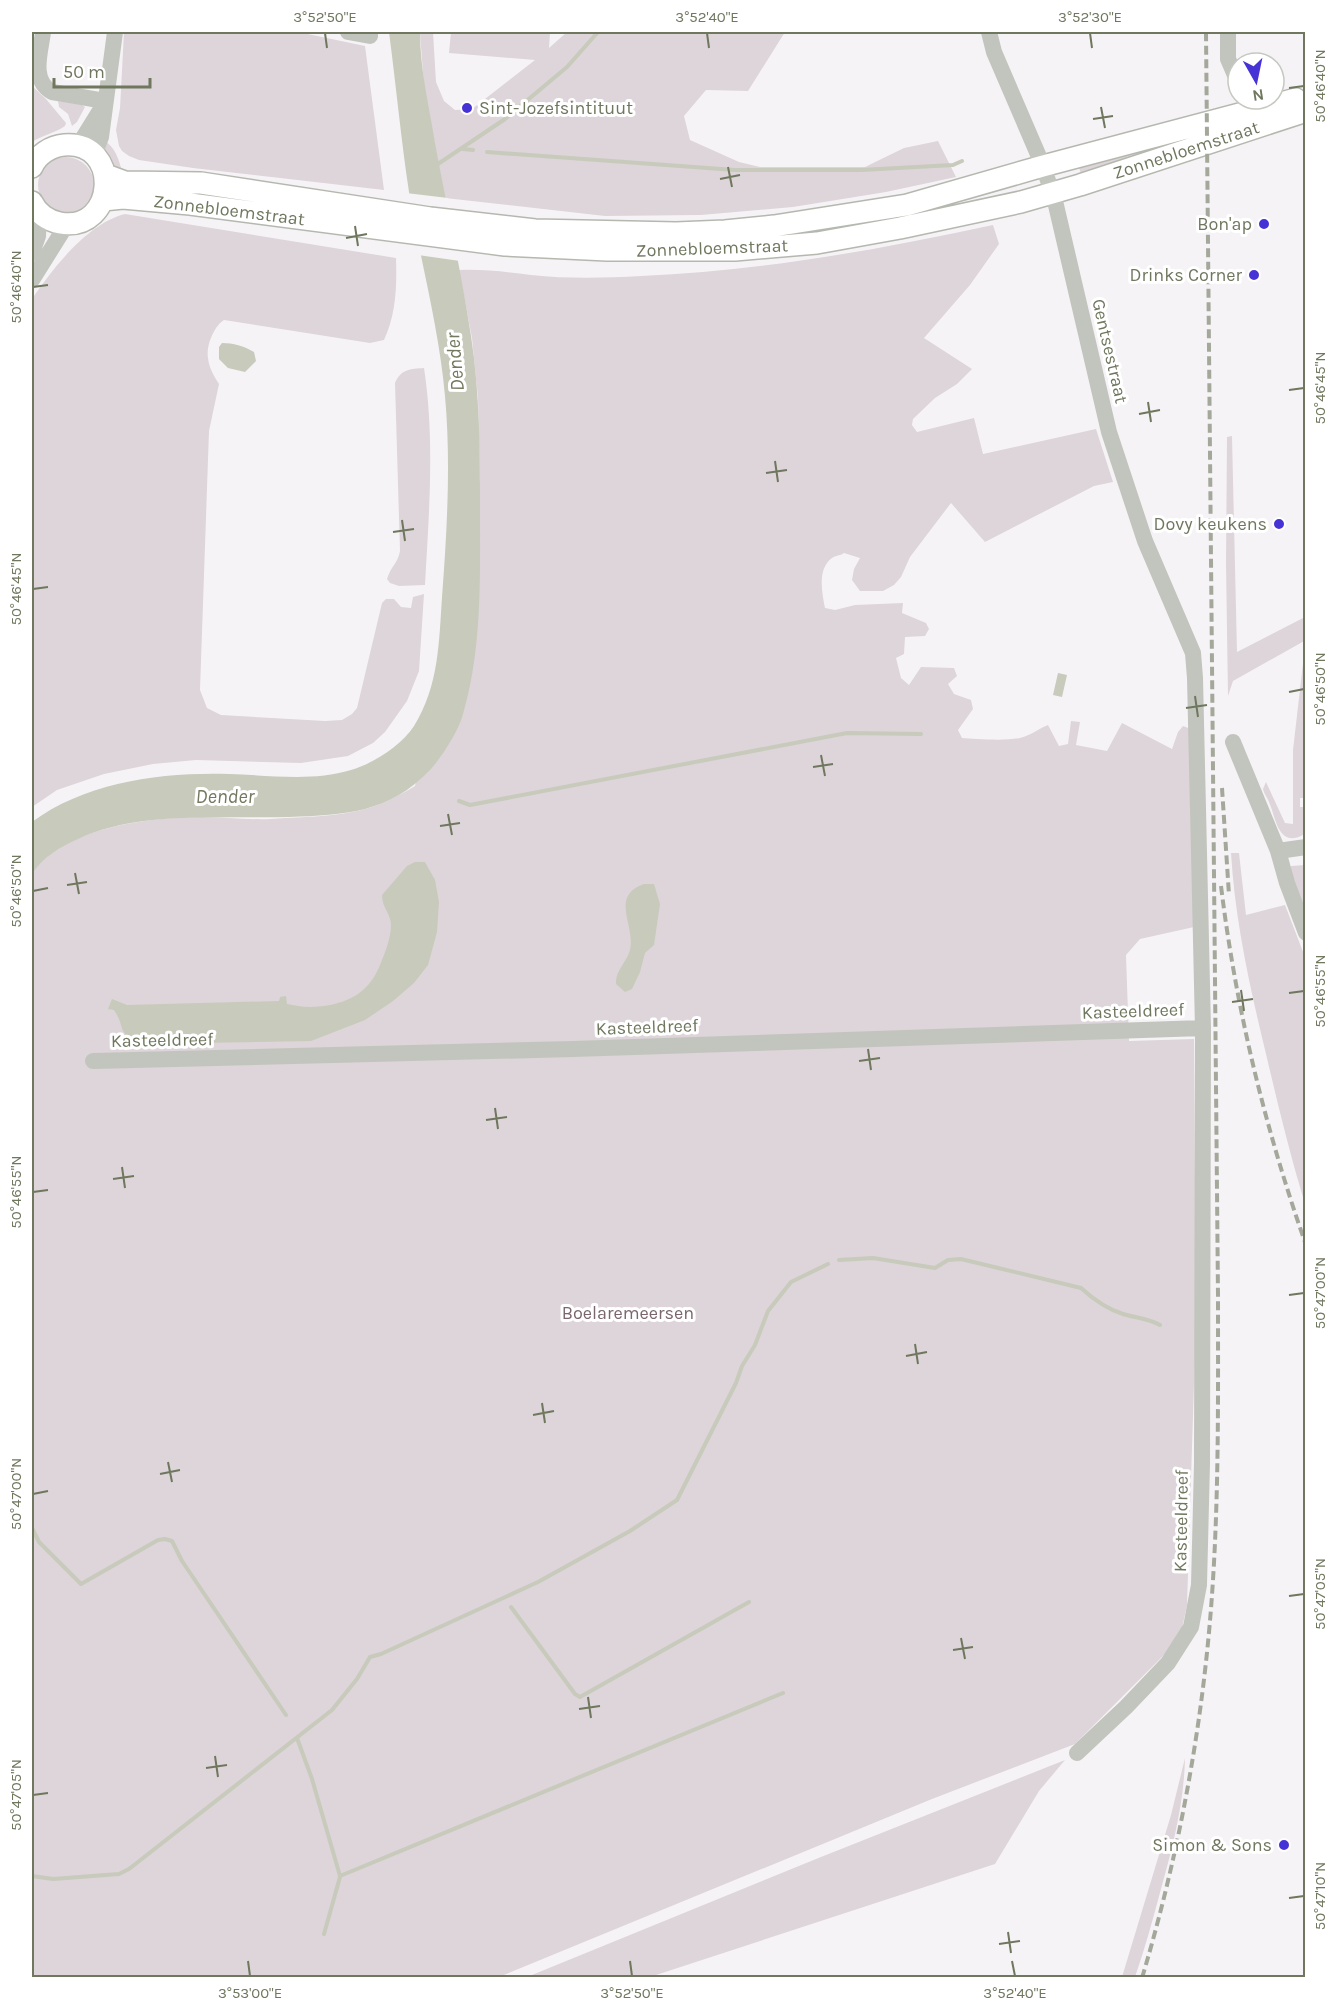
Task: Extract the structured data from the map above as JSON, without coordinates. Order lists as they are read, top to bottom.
{
  "streets": {
    "main road": ["Zonnebloemstraat"],
    "street": ["Gentsestraat", "Kasteeldreef"]
  },
  "crossings": [
    ["Zonnebloemstraat", "Gentsestraat"],
    ["Gentsestraat", "Kasteeldreef"]
  ],
  "water": ["Dender"],
  "parks": ["Boelaremeersen"],
  "places": [
    "Sint-Jozefsintituut",
    "Bon'ap",
    "Drinks Corner",
    "Dovy keukens",
    "Simon & Sons"
  ],
  "scale_bar": "50 m",
  "north": "bottom",
  "coordinates": [
    "3°52'50\"E",
    "3°52'40\"E",
    "3°52'30\"E",
    "50°46'40\"N",
    "50°46'45\"N",
    "50°46'50\"N",
    "50°46'55\"N",
    "50°47'00\"N",
    "50°47'05\"N",
    "50°47'10\"N",
    "3°53'00\"E"
  ]
}
